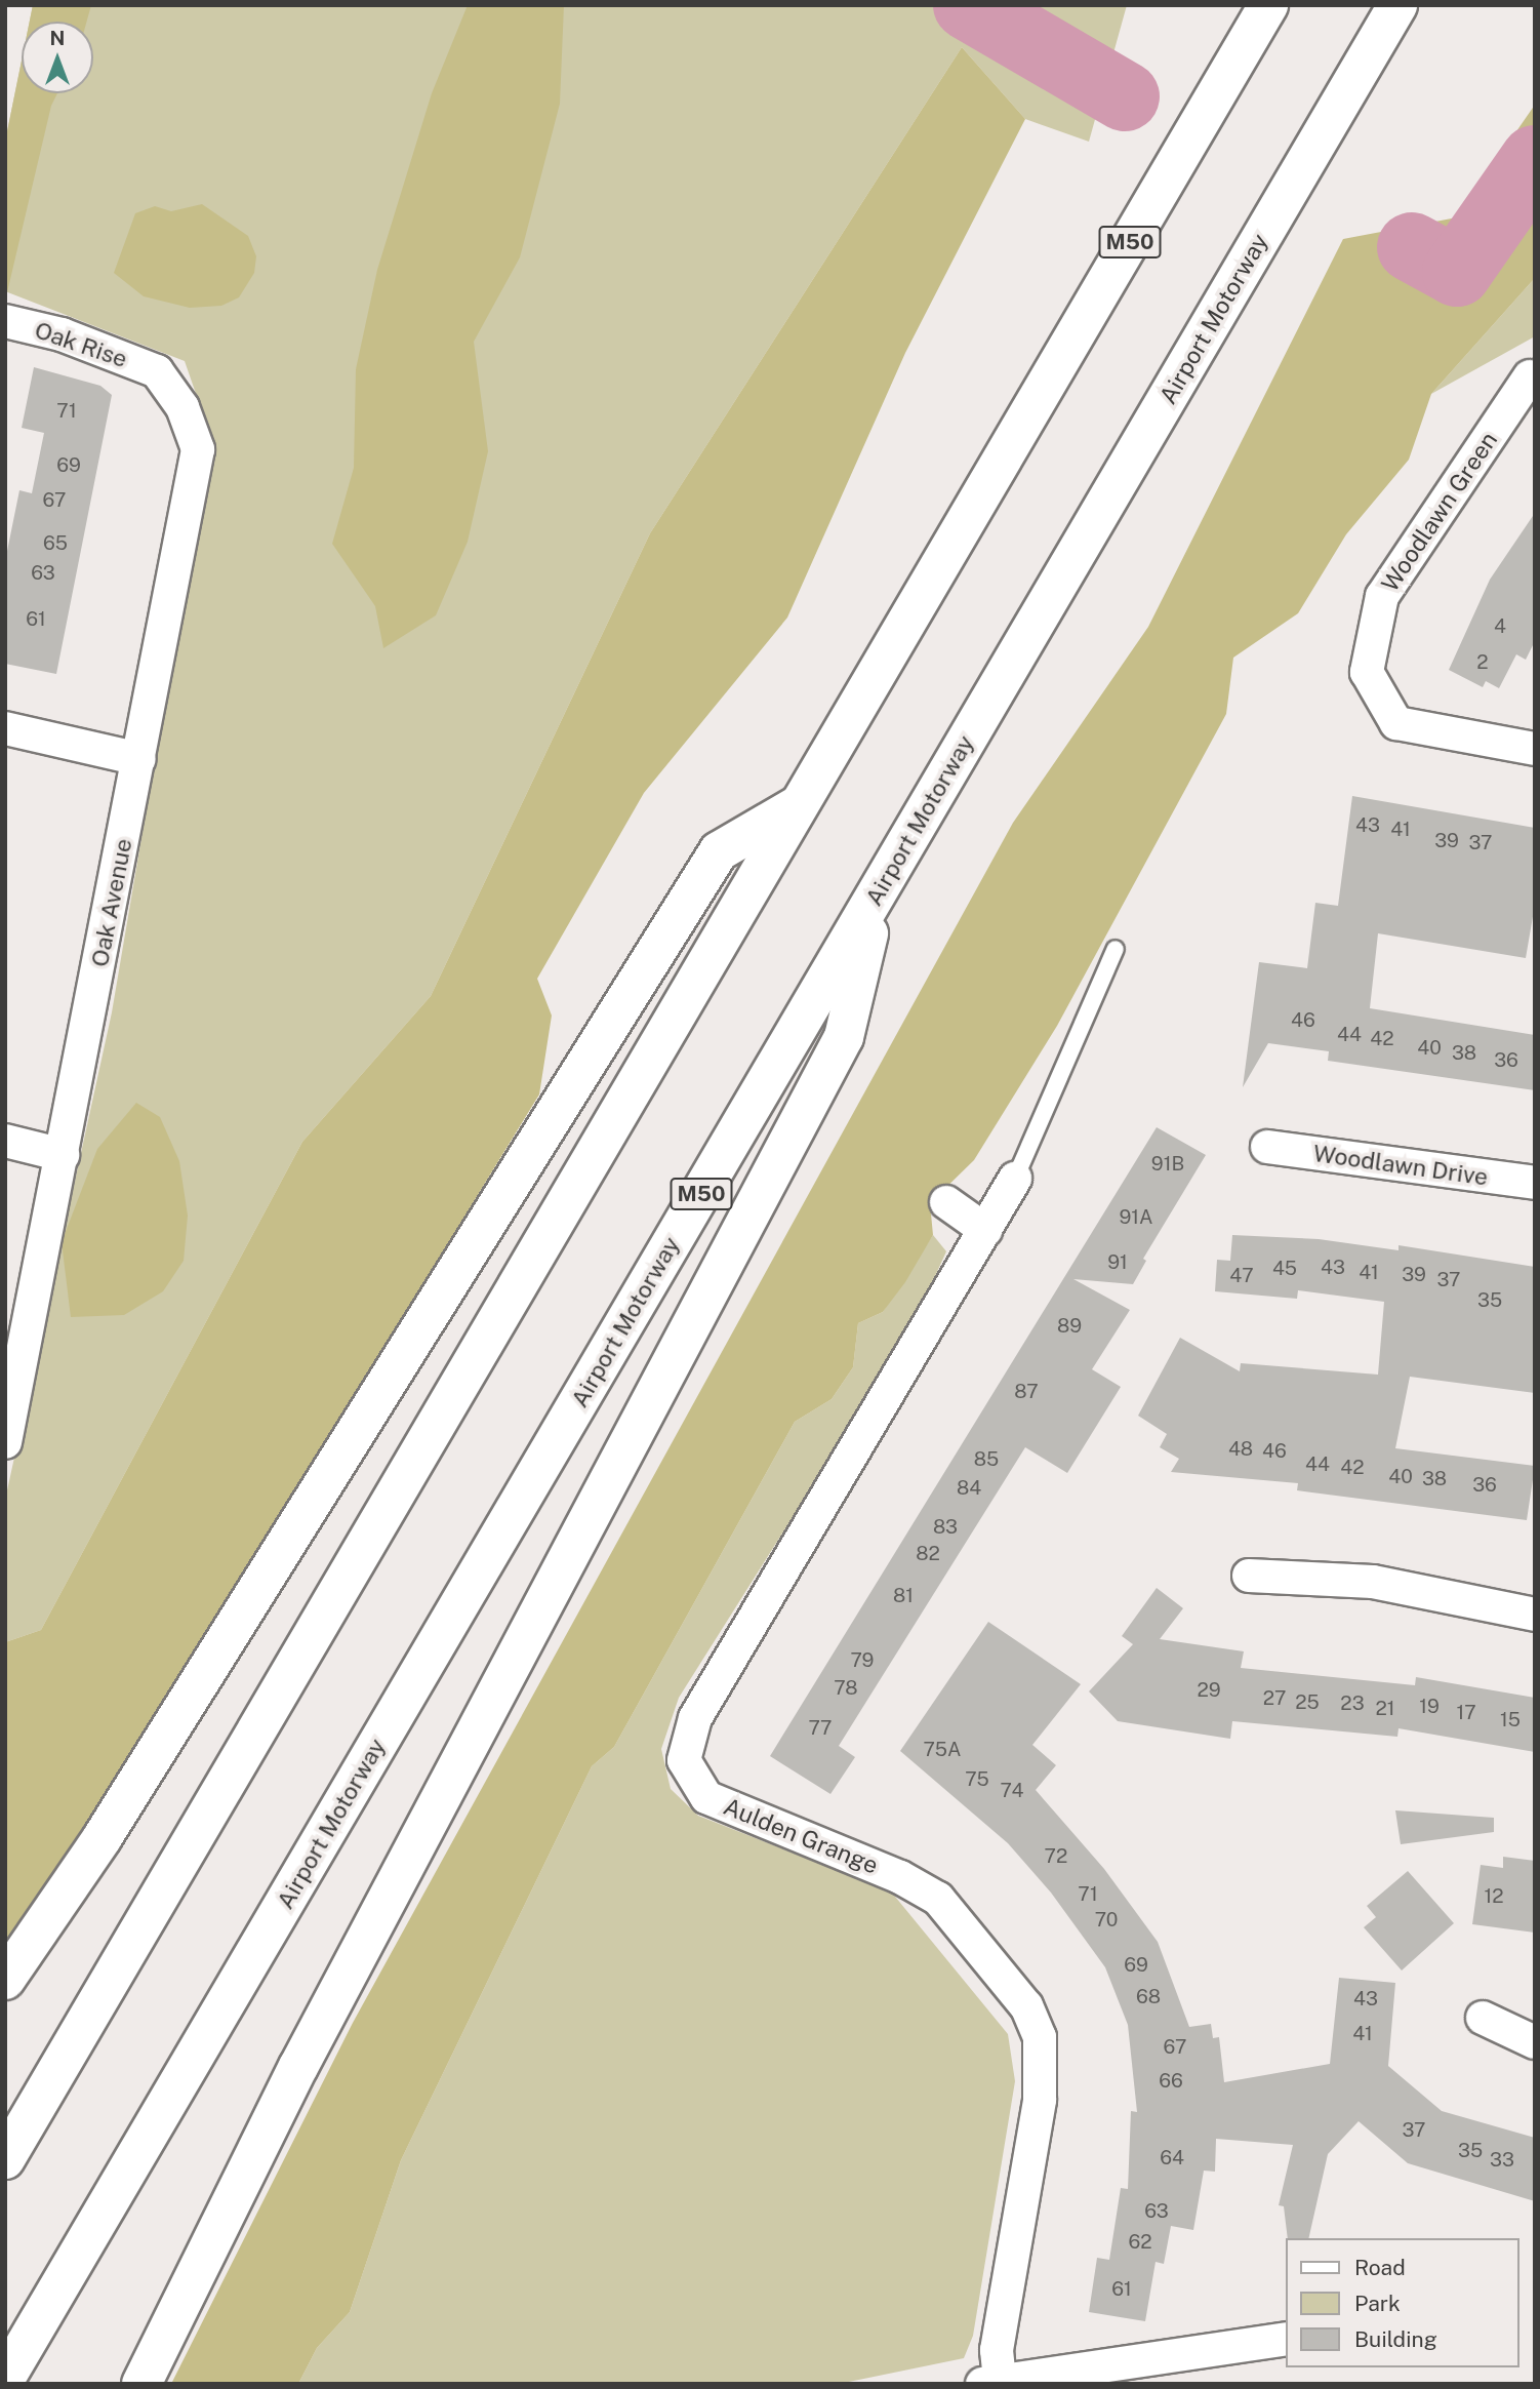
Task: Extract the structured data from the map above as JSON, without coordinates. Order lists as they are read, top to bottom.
{
  "streets": {
    "highway": ["M50", "Airport Motorway"],
    "street": [
      "Oak Rise",
      "Woodlawn Green",
      "Oak Avenue",
      "Woodlawn Drive",
      "Aulden Grange"
    ]
  },
  "crossings": [
    ["Oak Rise", "Oak Avenue"]
  ],
  "house_numbers": [
    "71",
    "69",
    "67",
    "65",
    "63",
    "61",
    "4",
    "2",
    "43",
    "41",
    "39",
    "37",
    "46",
    "44",
    "42",
    "40",
    "38",
    "36",
    "91B",
    "91A",
    "91",
    "43",
    "45",
    "41",
    "39",
    "47",
    "37",
    "35",
    "89",
    "87",
    "48",
    "46",
    "85",
    "44",
    "42",
    "40",
    "38",
    "36",
    "84",
    "83",
    "82",
    "81",
    "79",
    "78",
    "29",
    "27",
    "25",
    "23",
    "19",
    "21",
    "17",
    "15",
    "77",
    "75A",
    "75",
    "74",
    "72",
    "71",
    "12",
    "70",
    "69",
    "68",
    "43",
    "41",
    "67",
    "66",
    "37",
    "35",
    "64",
    "33",
    "63",
    "62",
    "61"
  ],
  "legend": ["Road", "Park", "Building"],
  "north": "top"
}
